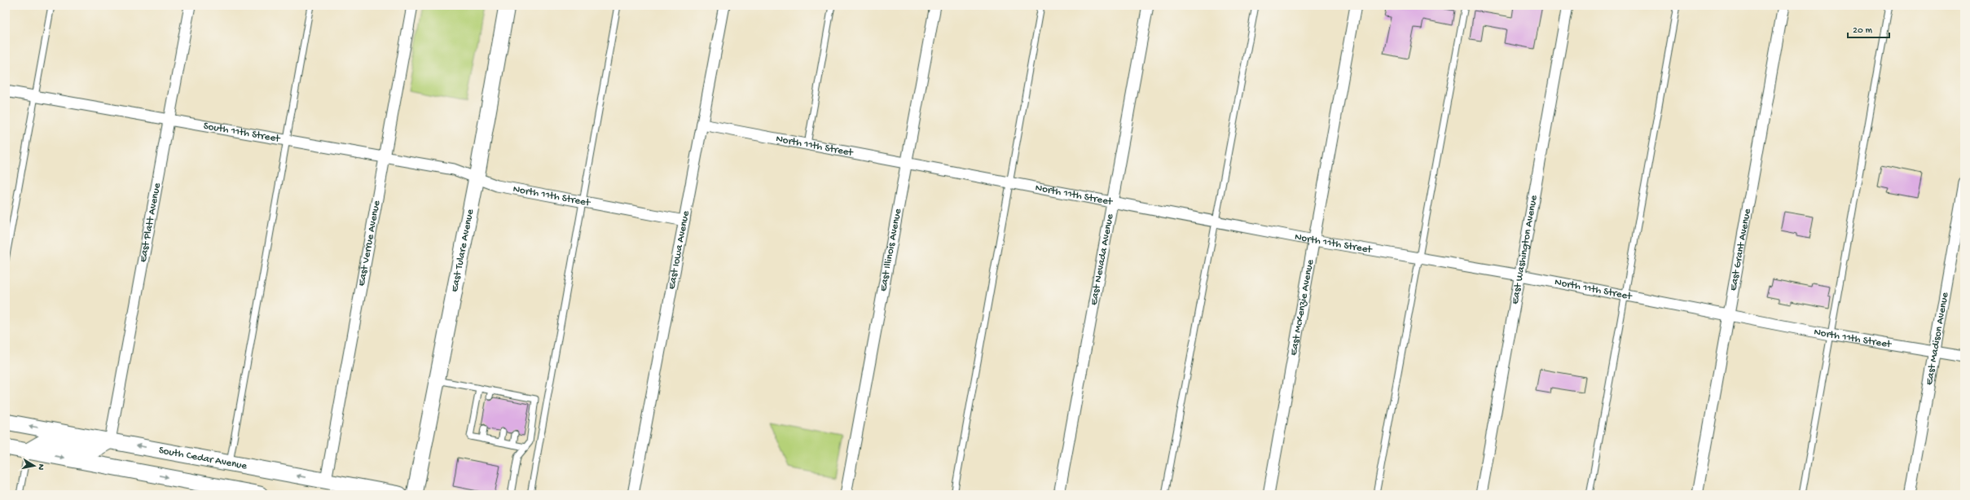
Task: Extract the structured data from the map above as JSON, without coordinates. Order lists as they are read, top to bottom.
{
  "streets": {
    "main road": ["East Tulare Avenue", "South Cedar Avenue"],
    "street": [
      "South 11th Street",
      "North 11th Street",
      "East Platt Avenue",
      "East Verrue Avenue",
      "East Iowa Avenue",
      "East Illinois Avenue",
      "East Washington Avenue",
      "East Grant Avenue",
      "East Nevada Avenue",
      "East McKenzie Avenue",
      "East Madison Avenue"
    ]
  },
  "crossings": [
    ["South 11th Street", "North 11th Street"],
    ["South 11th Street", "East Platt Avenue"],
    ["South 11th Street", "East Verrue Avenue"],
    ["South 11th Street", "East Tulare Avenue"],
    ["North 11th Street", "East Tulare Avenue"],
    ["North 11th Street", "East Iowa Avenue"],
    ["North 11th Street", "East Illinois Avenue"],
    ["North 11th Street", "East Washington Avenue"],
    ["North 11th Street", "East Grant Avenue"],
    ["North 11th Street", "East Nevada Avenue"],
    ["North 11th Street", "East McKenzie Avenue"],
    ["North 11th Street", "East Madison Avenue"],
    ["East Platt Avenue", "South Cedar Avenue"],
    ["East Verrue Avenue", "South Cedar Avenue"]
  ],
  "scale_bar": "20 m",
  "north": "right"
}
